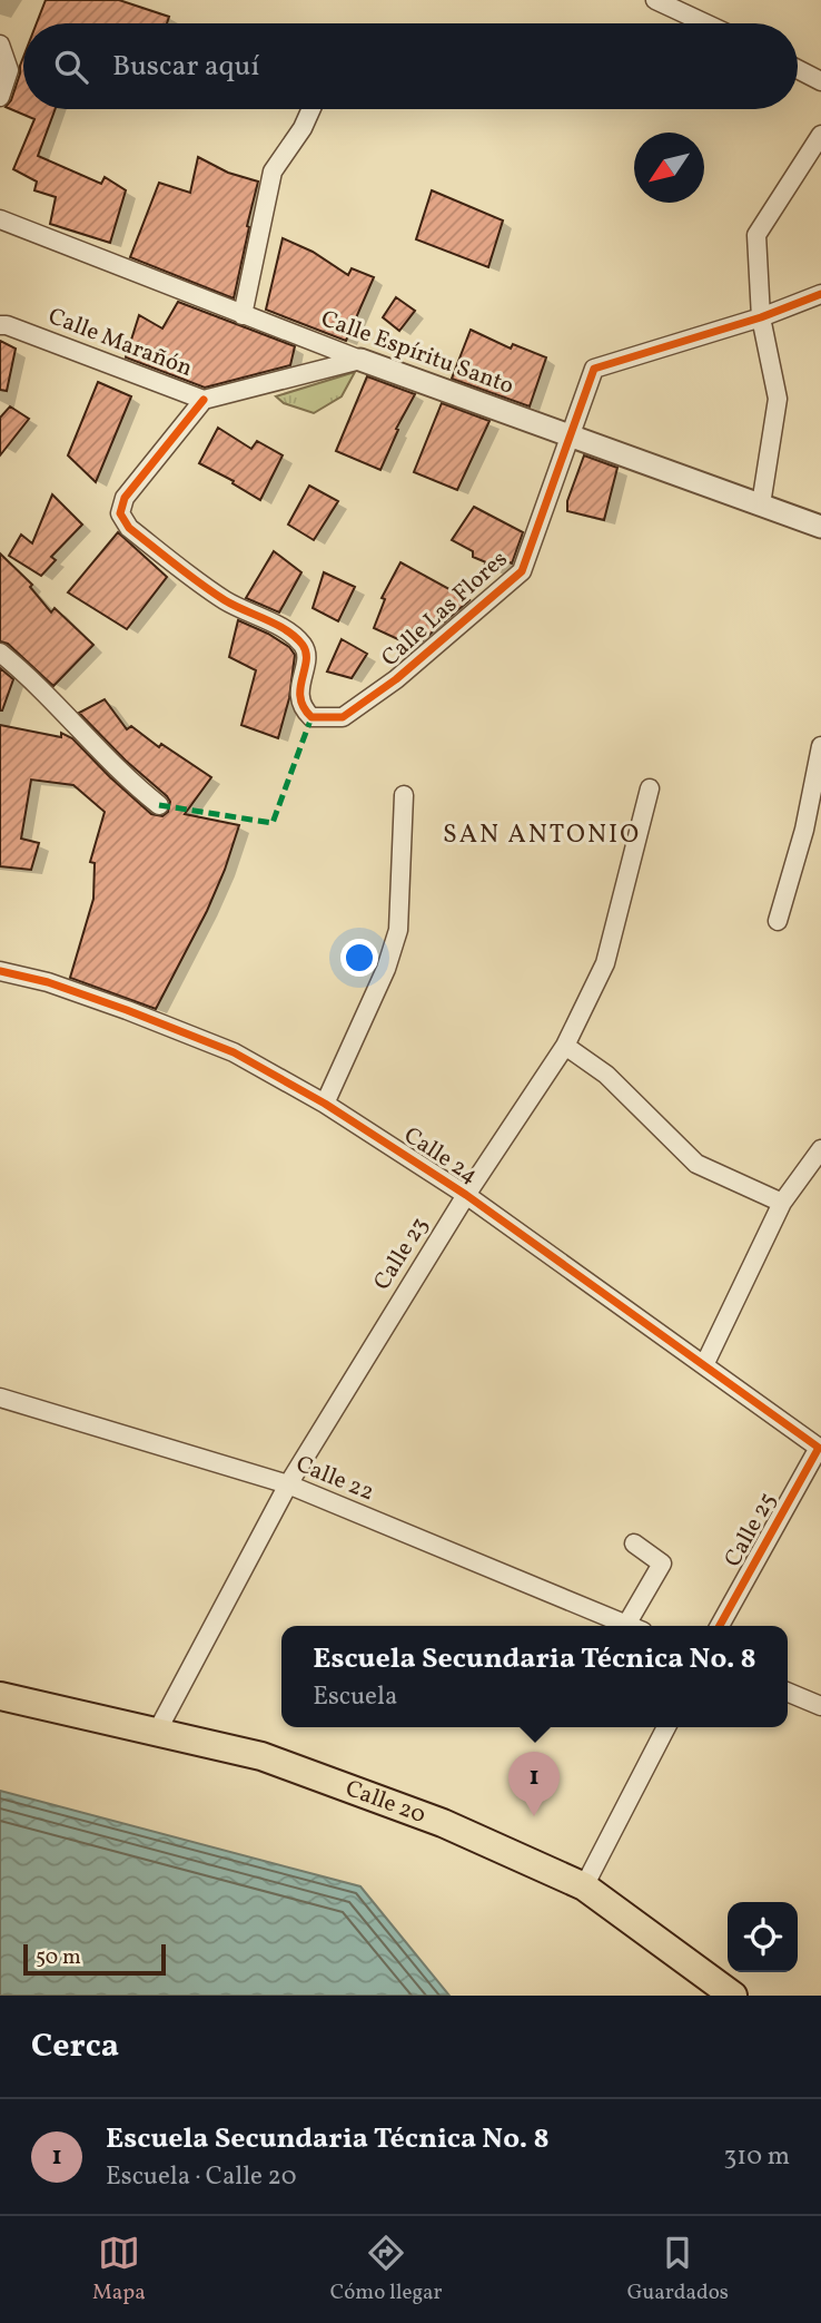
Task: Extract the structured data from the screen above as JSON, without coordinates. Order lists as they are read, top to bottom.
{
  "streets": {
    "main road": ["Calle 20"],
    "street": [
      "Calle Marañón",
      "Calle Espíritu Santo",
      "Calle Las Flores",
      "Calle 24",
      "Calle 23",
      "Calle 22",
      "Calle 25"
    ]
  },
  "crossings": [
    ["Calle Marañón", "Calle Espíritu Santo"],
    ["Calle Marañón", "Calle Las Flores"],
    ["Calle Espíritu Santo", "Calle Las Flores"],
    ["Calle 24", "Calle 23"],
    ["Calle 24", "Calle 25"],
    ["Calle 23", "Calle 22"],
    ["Calle 23", "Calle 20"]
  ],
  "districts": ["SAN ANTONIO"],
  "scale_bar": "50 m",
  "north": "bottom left",
  "page": {
    "search": "Buscar aquí",
    "popup": ["Escuela Secundaria Técnica No. 8", "Escuela"],
    "pins": "1",
    "scale": "50 m",
    "heading": "Cerca",
    "list": [
      {
        "mark": "1",
        "name": "Escuela Secundaria Técnica No. 8",
        "note": "Escuela · Calle 20",
        "value": "310 m"
      }
    ],
    "nav": ["Mapa", "Cómo llegar", "Guardados"]
  }
}
